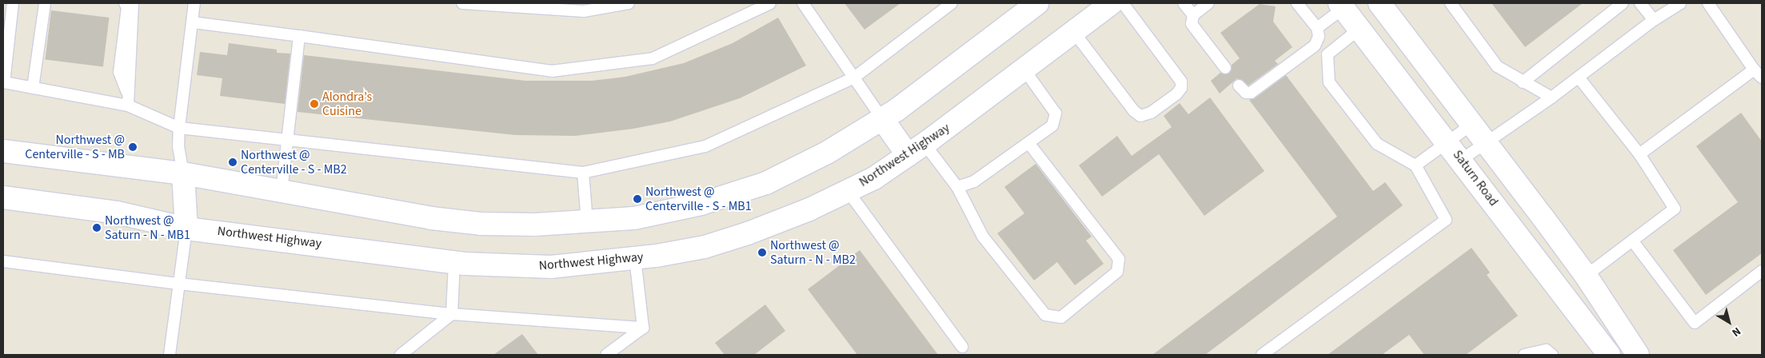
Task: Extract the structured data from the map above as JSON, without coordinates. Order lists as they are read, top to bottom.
{
  "streets": {
    "main road": ["Northwest Highway", "Saturn Road"]
  },
  "places": [
    "Alondra’s Cuisine",
    "Northwest @ Centerville - S - MB",
    "Northwest @ Centerville - S - MB2",
    "Northwest @ Centerville - S - MB1",
    "Northwest @ Saturn - N - MB1",
    "Northwest @ Saturn - N - MB2"
  ],
  "north": "bottom right"
}
